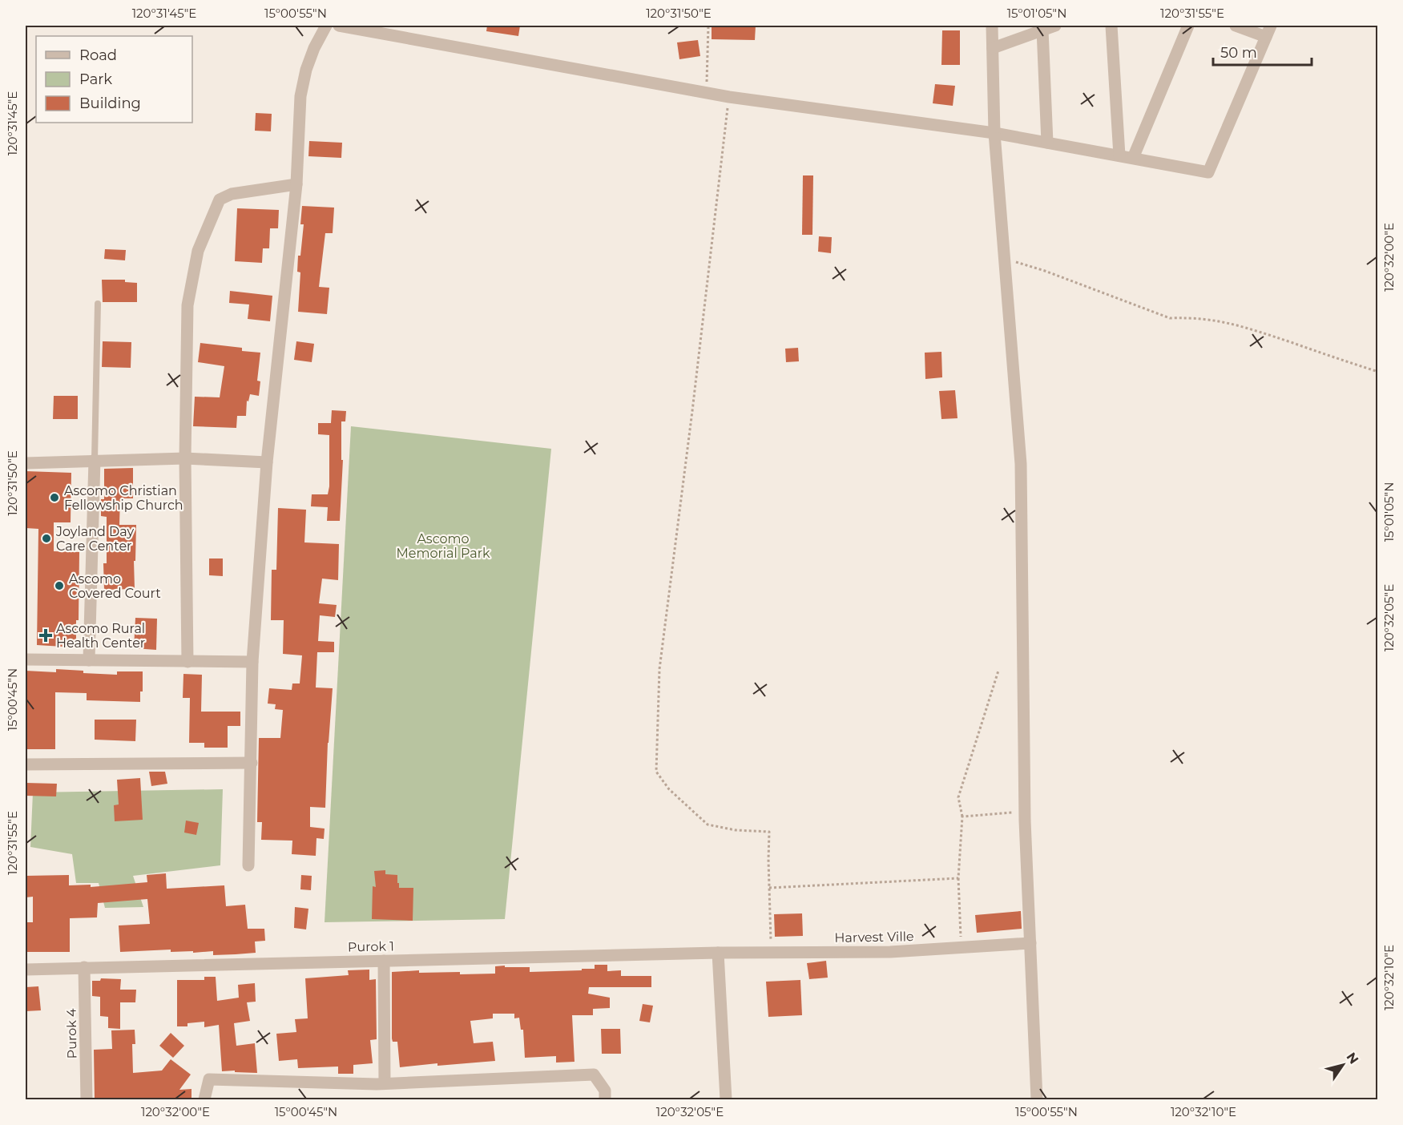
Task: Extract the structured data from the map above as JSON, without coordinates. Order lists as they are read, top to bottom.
{
  "streets": {
    "street": ["Harvest Ville", "Purok 1", "Purok 4"]
  },
  "crossings": [
    ["Harvest Ville", "Purok 1"],
    ["Purok 1", "Purok 4"]
  ],
  "parks": ["Ascomo Memorial Park"],
  "places": {
    "other": ["Ascomo Christian Fellowship Church", "Joyland Day Care Center", "Ascomo Covered Court"],
    "health": ["Ascomo Rural Health Center"]
  },
  "legend": ["Road", "Park", "Building"],
  "scale_bar": "50 m",
  "north": "top right",
  "coordinates": [
    "120°31'45\"E",
    "15°00'55\"N",
    "120°31'50\"E",
    "15°01'05\"N",
    "120°31'55\"E",
    "120°32'00\"E",
    "120°32'05\"E",
    "15°00'45\"N",
    "120°32'10\"E"
  ]
}
